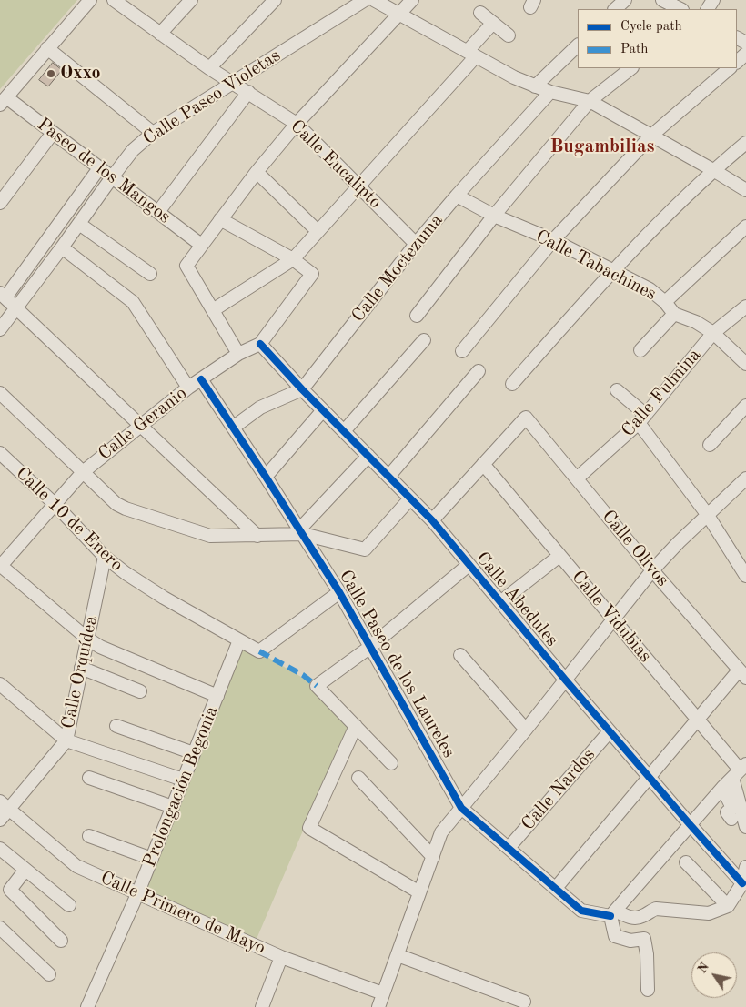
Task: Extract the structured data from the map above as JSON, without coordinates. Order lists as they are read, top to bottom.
{
  "streets": {
    "street": [
      "Calle Paseo Violetas",
      "Calle Eucalipto",
      "Paseo de los Mangos",
      "Calle Tabachines",
      "Calle Moctezuma",
      "Calle Fulmina",
      "Calle Geranio",
      "Calle 10 de Enero",
      "Calle Olivos",
      "Calle Abedules",
      "Calle Vidubias",
      "Calle Paseo de los Laureles",
      "Calle Orquídea",
      "Prolongación Begonia",
      "Calle Nardos",
      "Calle Primero de Mayo"
    ]
  },
  "crossings": [
    ["Calle Paseo Violetas", "Calle Eucalipto"],
    ["Calle Paseo Violetas", "Paseo de los Mangos"],
    ["Calle Eucalipto", "Calle Moctezuma"],
    ["Calle Tabachines", "Calle Moctezuma"],
    ["Calle Tabachines", "Calle Fulmina"],
    ["Calle Moctezuma", "Calle Abedules"],
    ["Calle Moctezuma", "Calle Paseo de los Laureles"],
    ["Calle Fulmina", "Calle Olivos"],
    ["Calle Geranio", "Calle 10 de Enero"],
    ["Calle Geranio", "Calle Abedules"],
    ["Calle Geranio", "Calle Paseo de los Laureles"],
    ["Calle 10 de Enero", "Calle Paseo de los Laureles"],
    ["Calle 10 de Enero", "Calle Orquídea"],
    ["Calle 10 de Enero", "Prolongación Begonia"],
    ["Calle Olivos", "Calle Vidubias"],
    ["Calle Abedules", "Calle Nardos"],
    ["Calle Paseo de los Laureles", "Calle Nardos"],
    ["Calle Orquídea", "Calle Primero de Mayo"],
    ["Prolongación Begonia", "Calle Primero de Mayo"]
  ],
  "districts": ["Bugambilias"],
  "places": ["Oxxo"],
  "legend": ["Cycle path", "Path"],
  "north": "top left"
}
